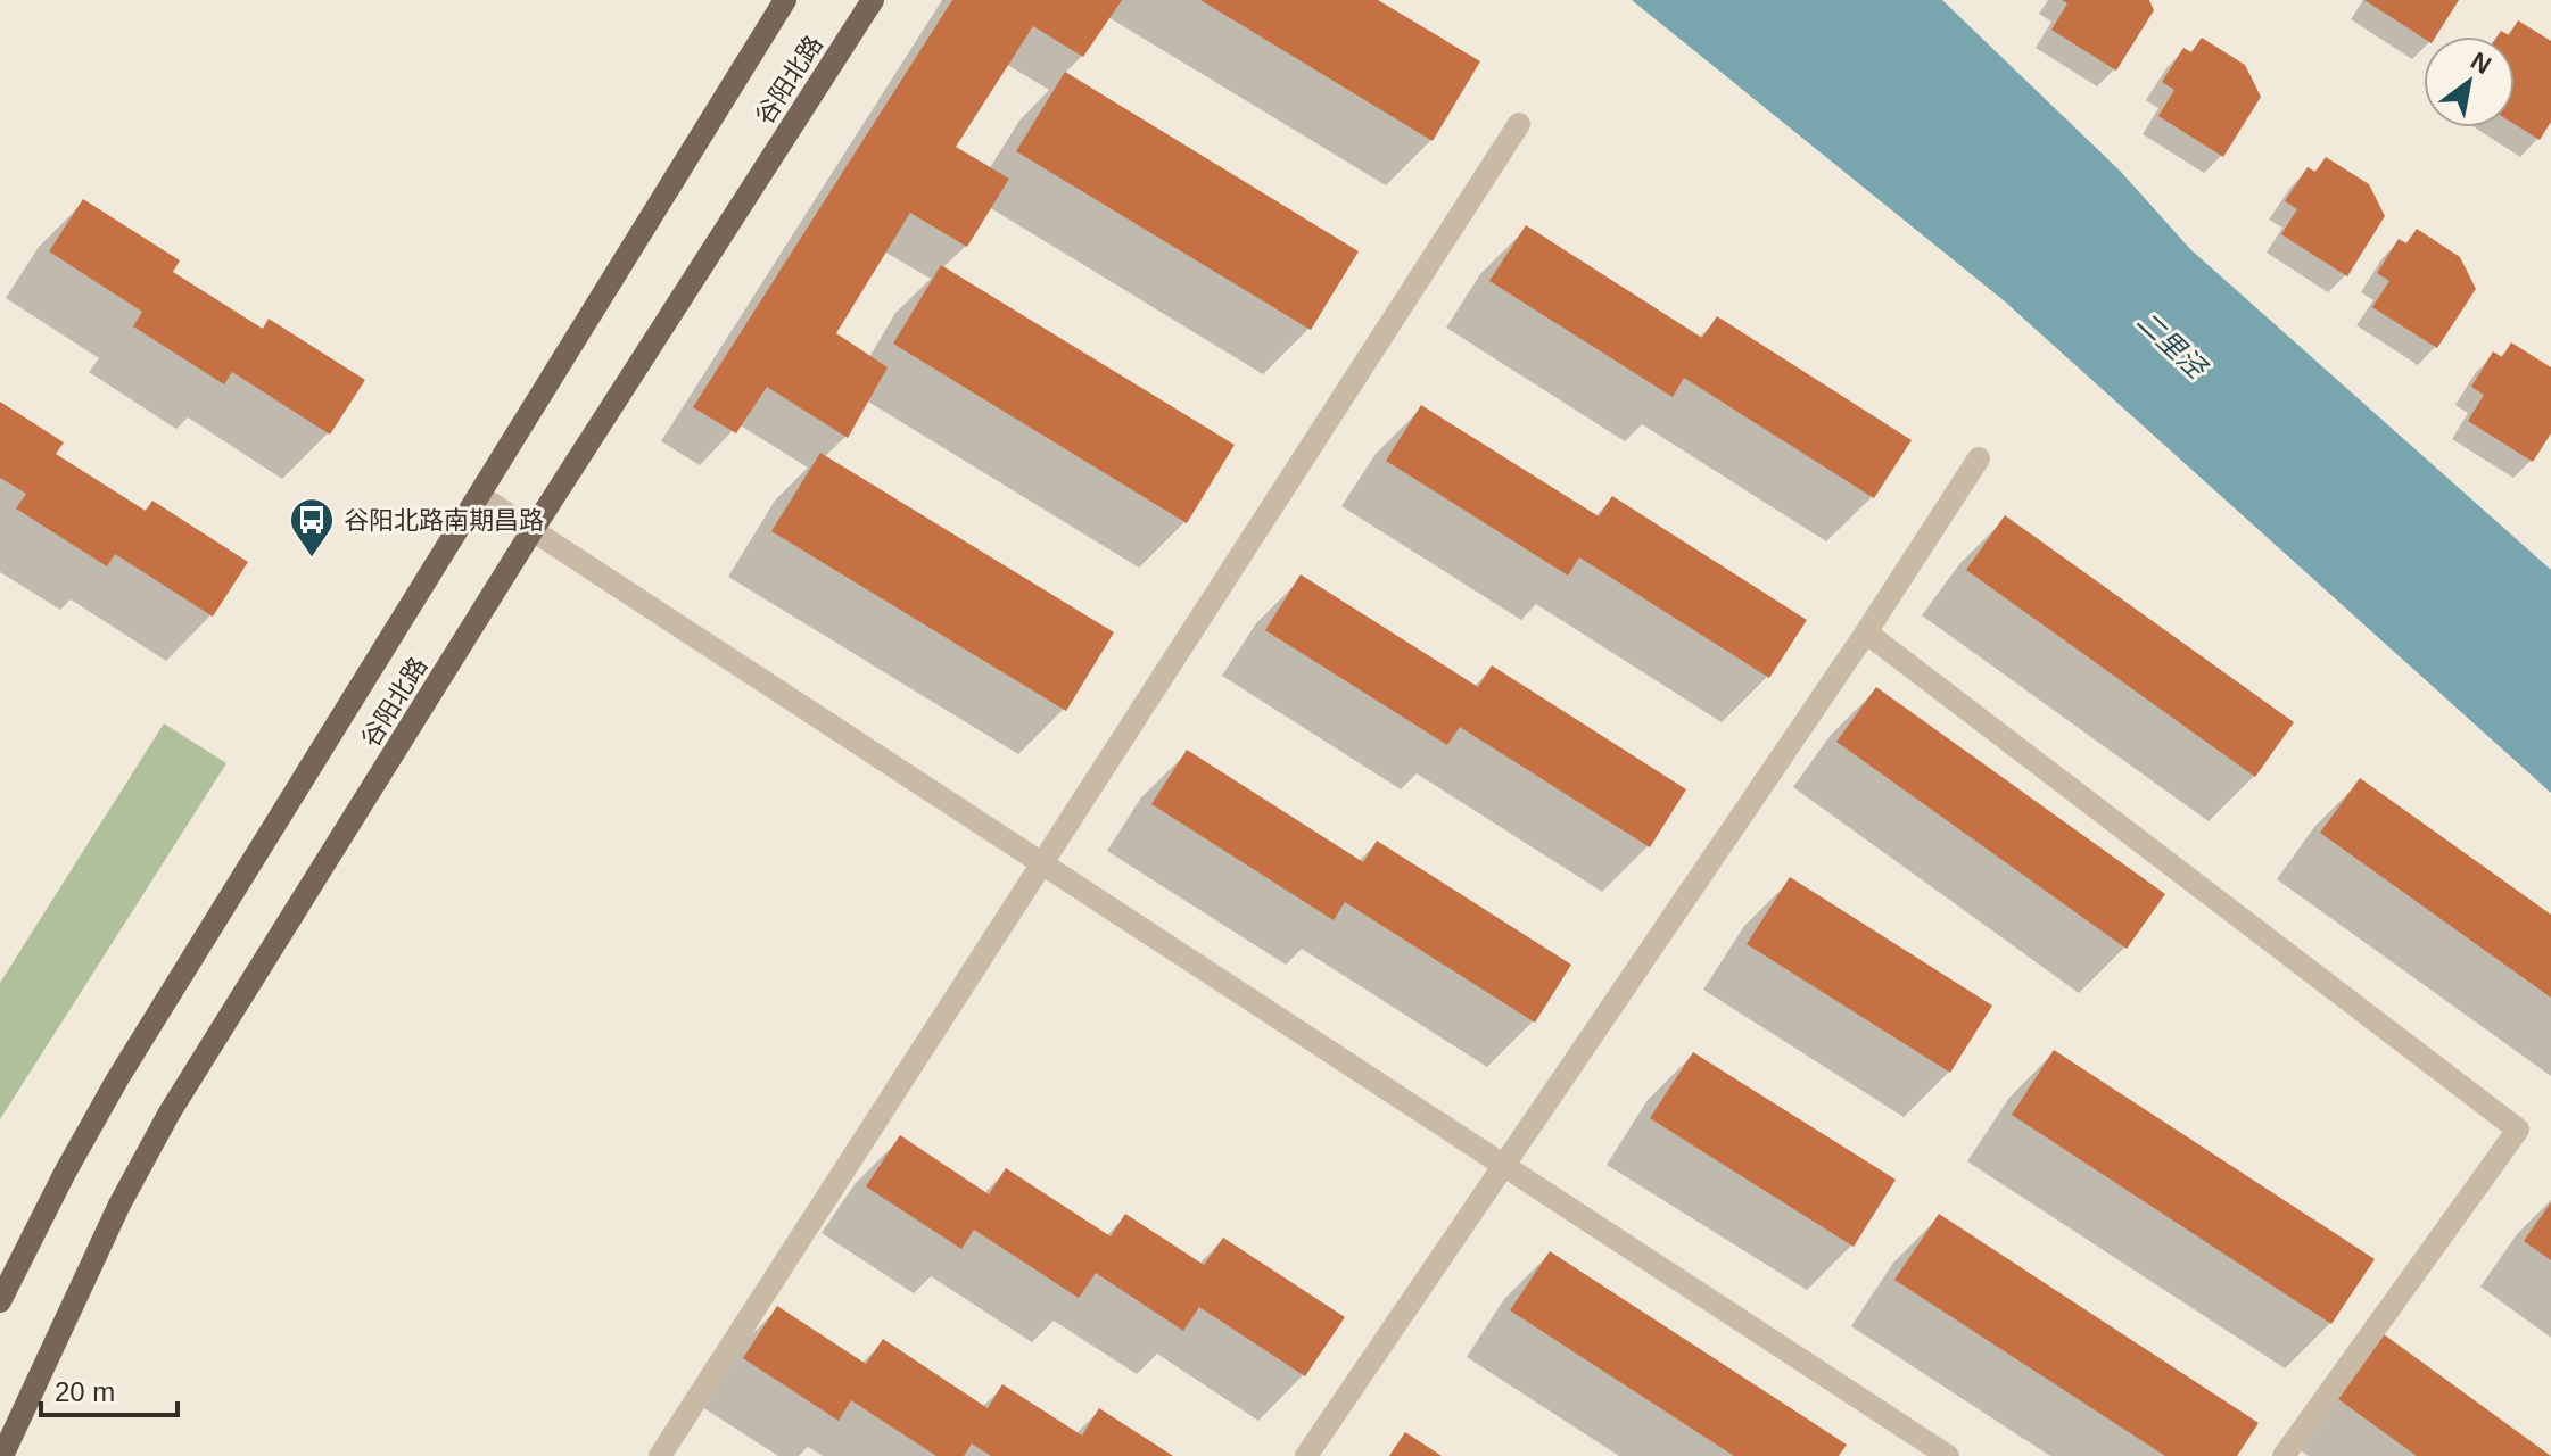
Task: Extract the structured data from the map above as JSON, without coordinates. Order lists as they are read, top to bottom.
{
  "streets": {
    "main road": ["谷阳北路"]
  },
  "water": ["二里泾"],
  "places": {
    "bus stop": ["谷阳北路南期昌路"]
  },
  "scale_bar": "20 m",
  "north": "top right"
}
